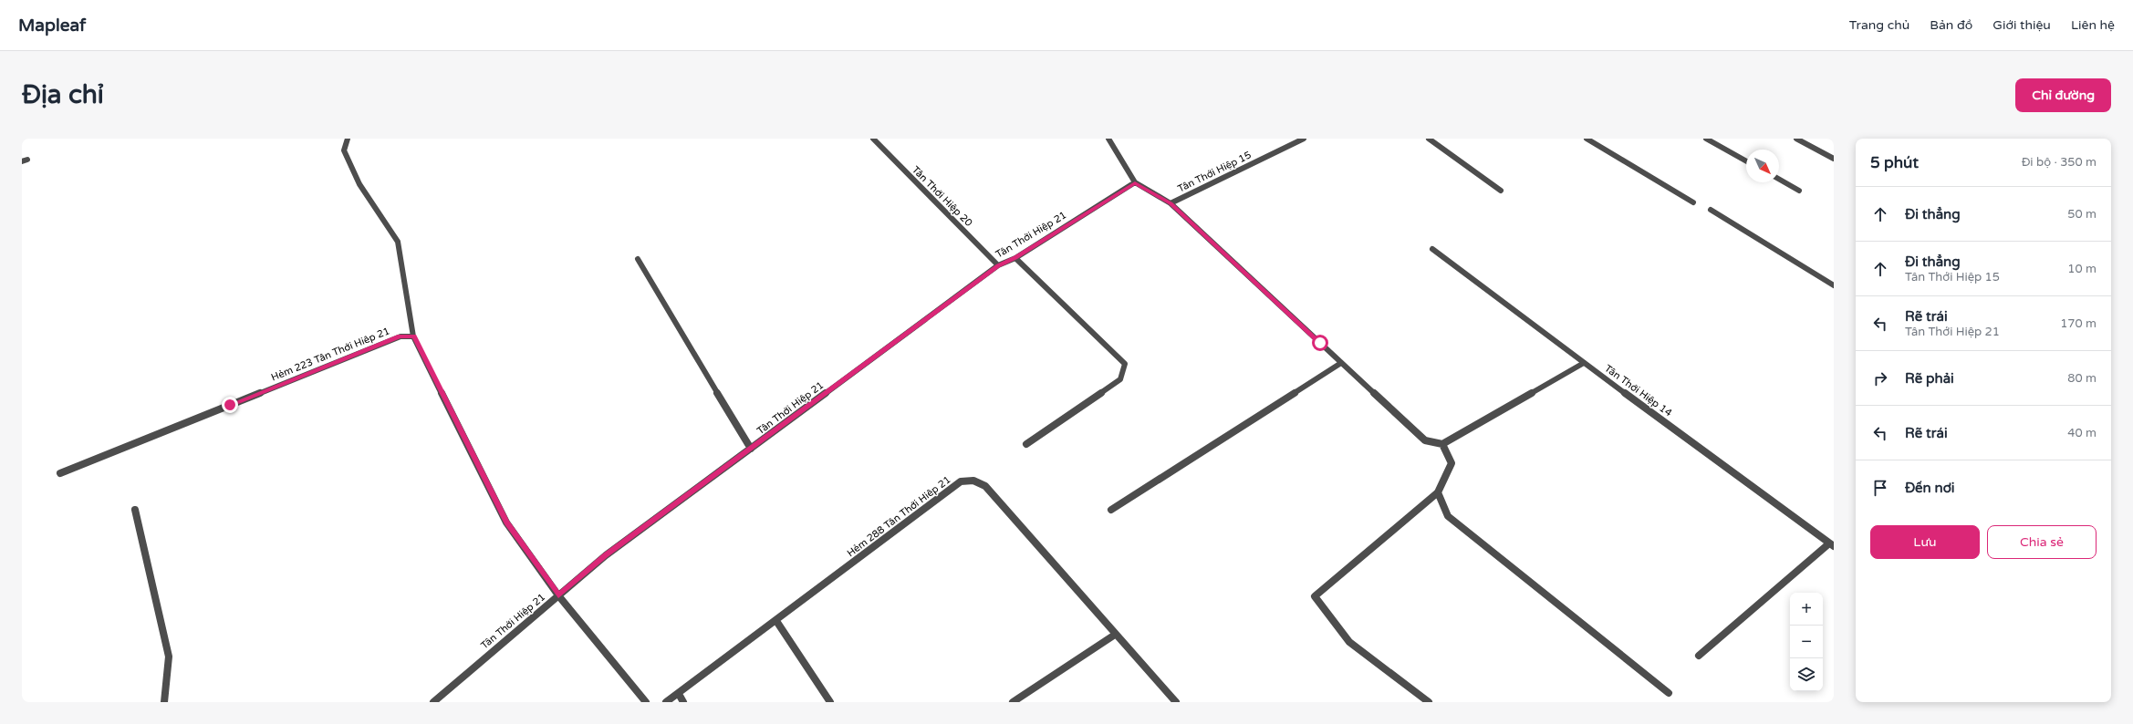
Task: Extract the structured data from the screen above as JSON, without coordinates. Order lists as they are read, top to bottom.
{
  "streets": {
    "street": [
      "Tân Thới Hiệp 15",
      "Tân Thới Hiệp 20",
      "Tân Thới Hiệp 21",
      "Hẻm 223 Tân Thới Hiêp 21",
      "Tân Thới Hiệp 14",
      "Hẻm 288 Tân Thới Hiêp 21"
    ]
  },
  "crossings": [
    ["Tân Thới Hiệp 15", "Tân Thới Hiệp 21"],
    ["Tân Thới Hiệp 20", "Tân Thới Hiệp 21"]
  ],
  "north": "bottom right",
  "page": {
    "header": "Mapleaf",
    "nav": [
      "Trang chủ",
      "Bản đồ",
      "Giới thiệu",
      "Liên hệ"
    ],
    "buttons": [
      "Chỉ đường",
      ["Lưu", "Chia sẻ"]
    ],
    "title": "Địa chỉ",
    "heading": ["5 phút", "Đi bộ · 350 m"],
    "list": [
      ["Đi thẳng", "50 m"],
      ["Đi thẳng", "Tân Thới Hiệp 15", "10 m"],
      ["Rẽ trái", "Tân Thới Hiệp 21", "170 m"],
      ["Rẽ phải", "80 m"],
      ["Rẽ trái", "40 m"],
      "Đến nơi"
    ],
    "map_buttons": ["+", "−"]
  }
}
